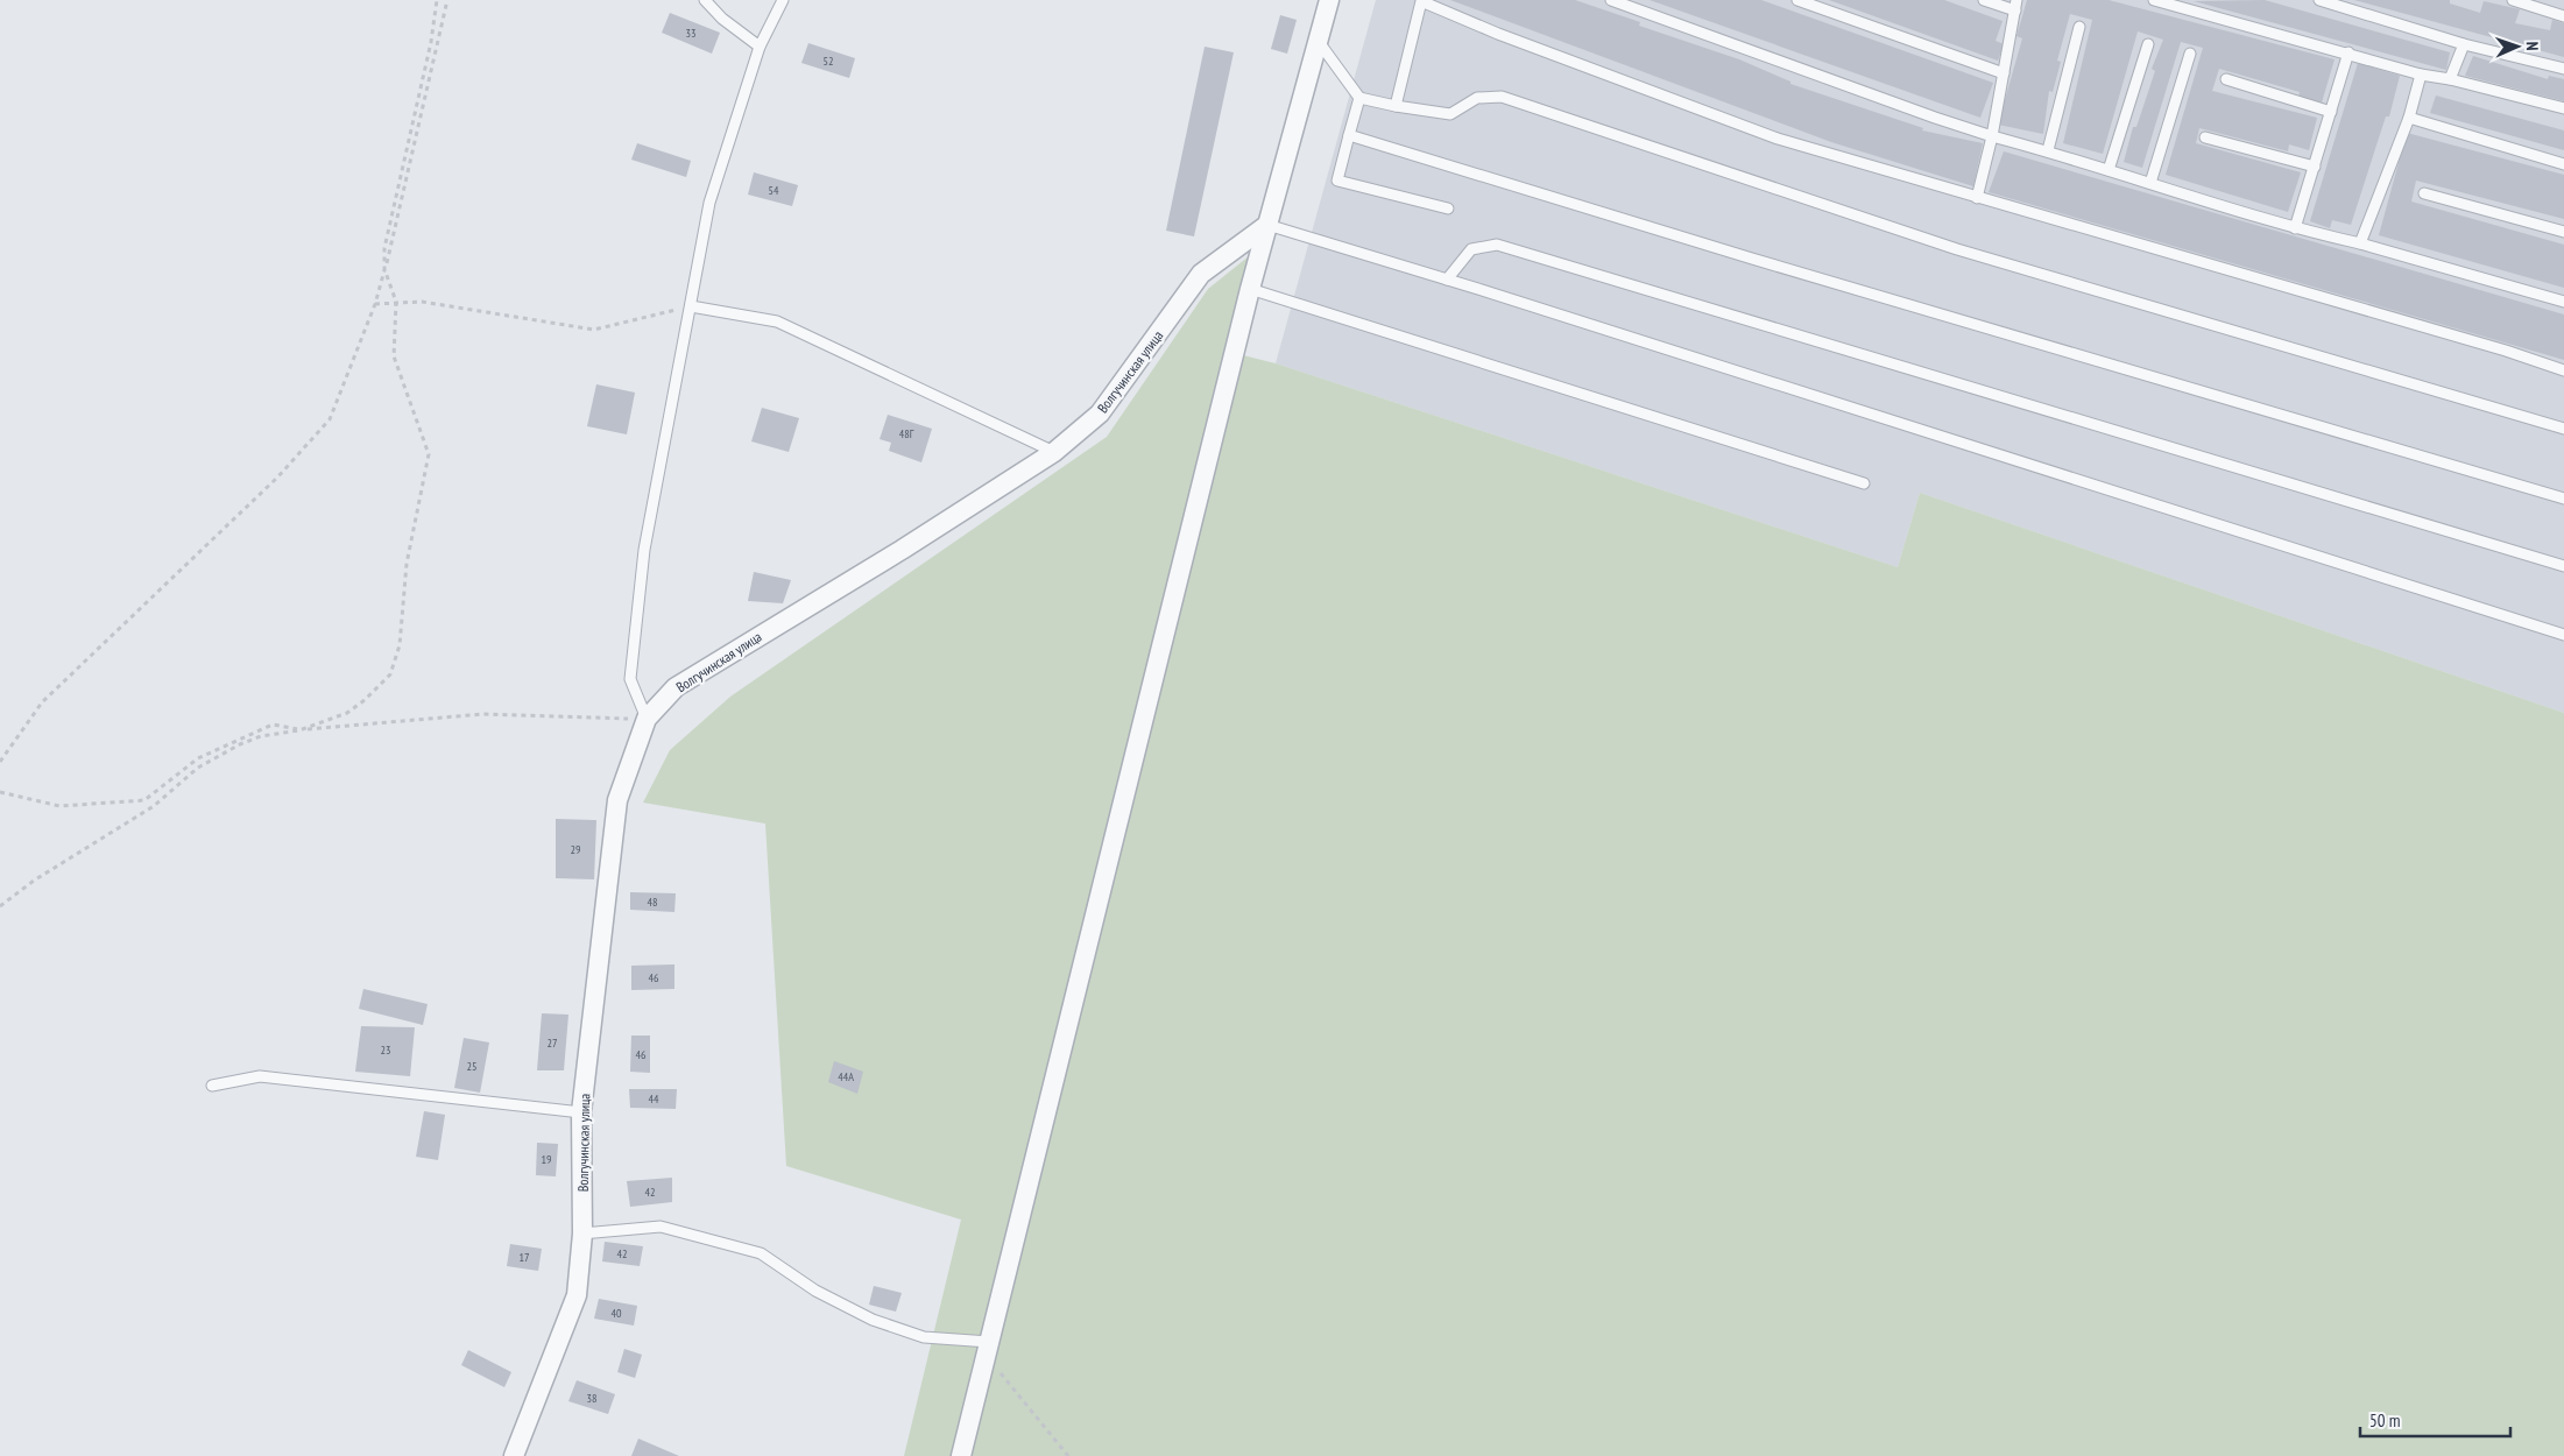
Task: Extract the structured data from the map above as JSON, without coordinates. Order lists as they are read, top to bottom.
{
  "streets": {
    "street": ["Волгучинская улица"]
  },
  "house_numbers": [
    "33",
    "52",
    "54",
    "48Г",
    "29",
    "48",
    "46",
    "27",
    "23",
    "46",
    "25",
    "44А",
    "44",
    "19",
    "42",
    "42",
    "17",
    "40",
    "38"
  ],
  "scale_bar": "50 m",
  "north": "right"
}
